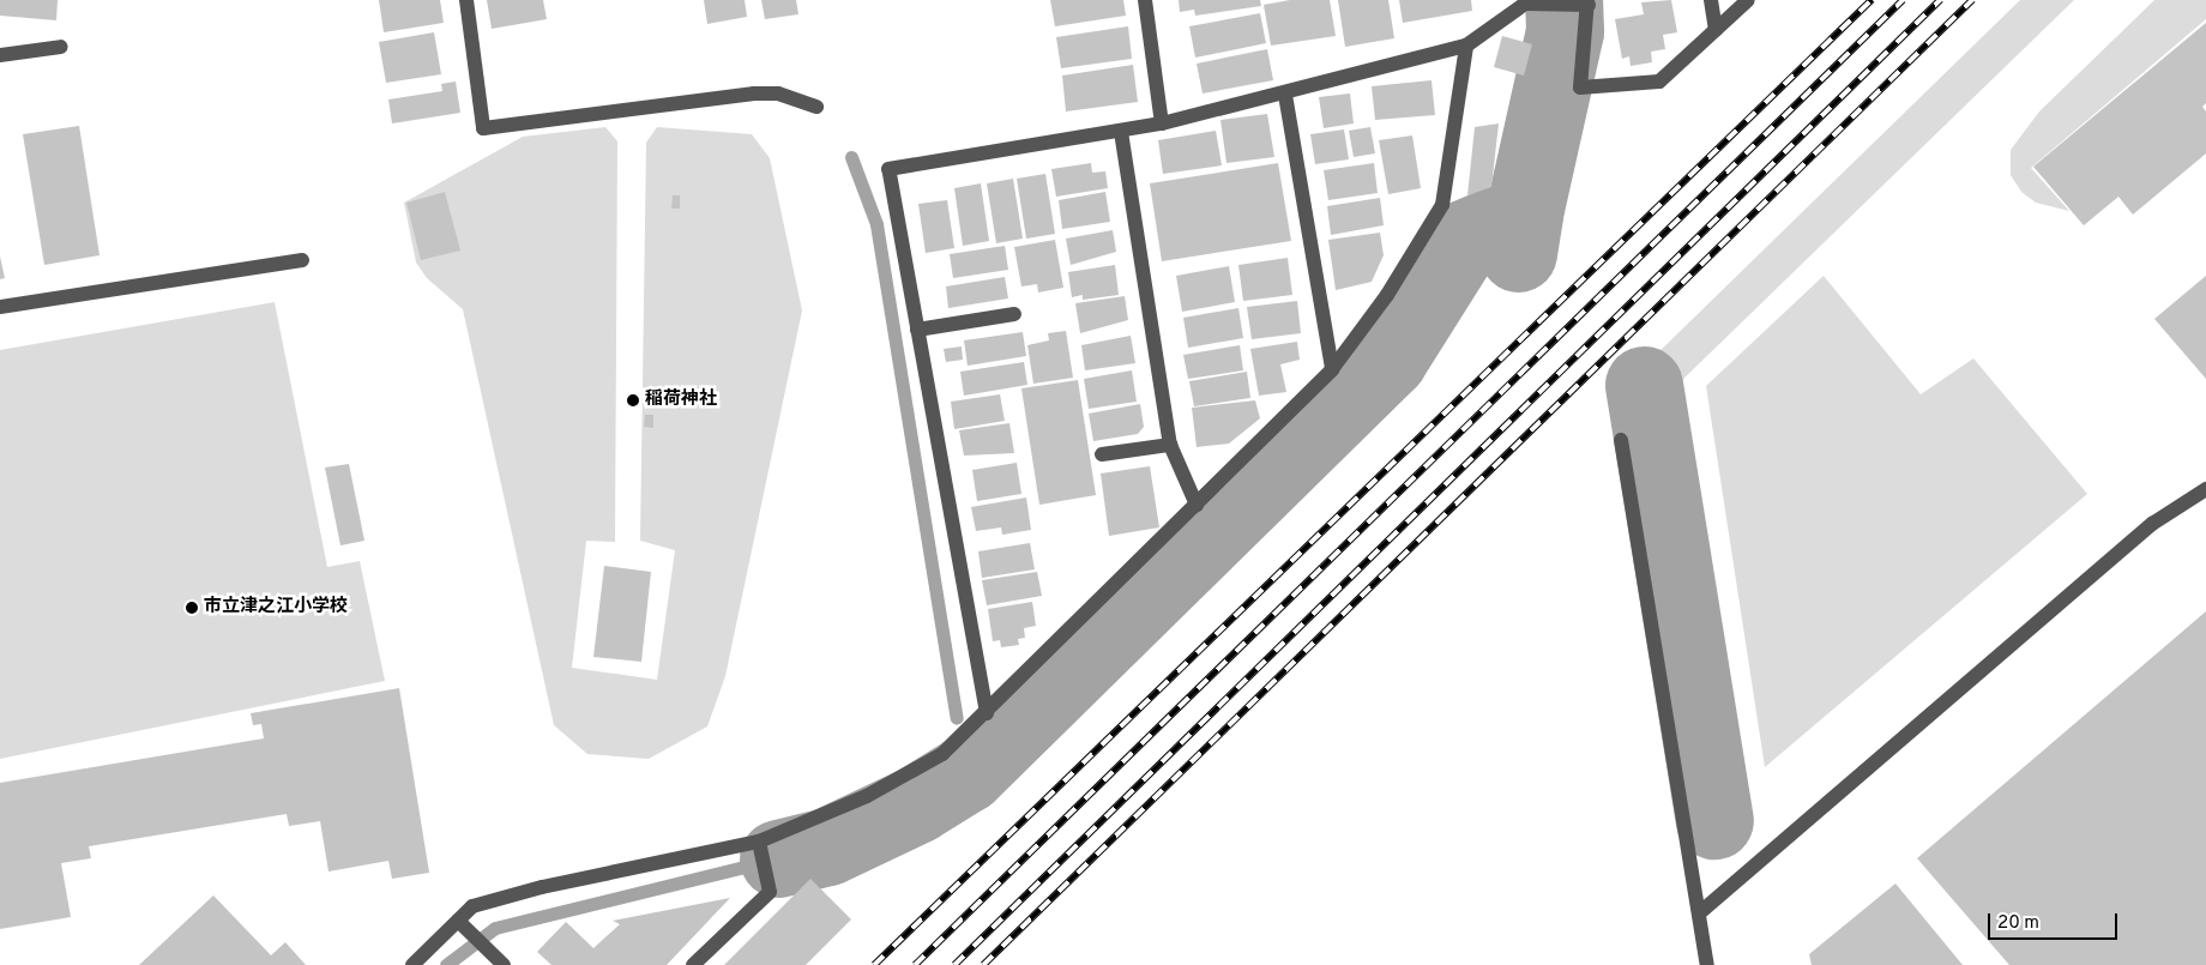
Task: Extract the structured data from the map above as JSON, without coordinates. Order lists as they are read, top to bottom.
{
  "places": ["稲荷神社", "市立津之江小学校"],
  "scale_bar": "20 m"
}
